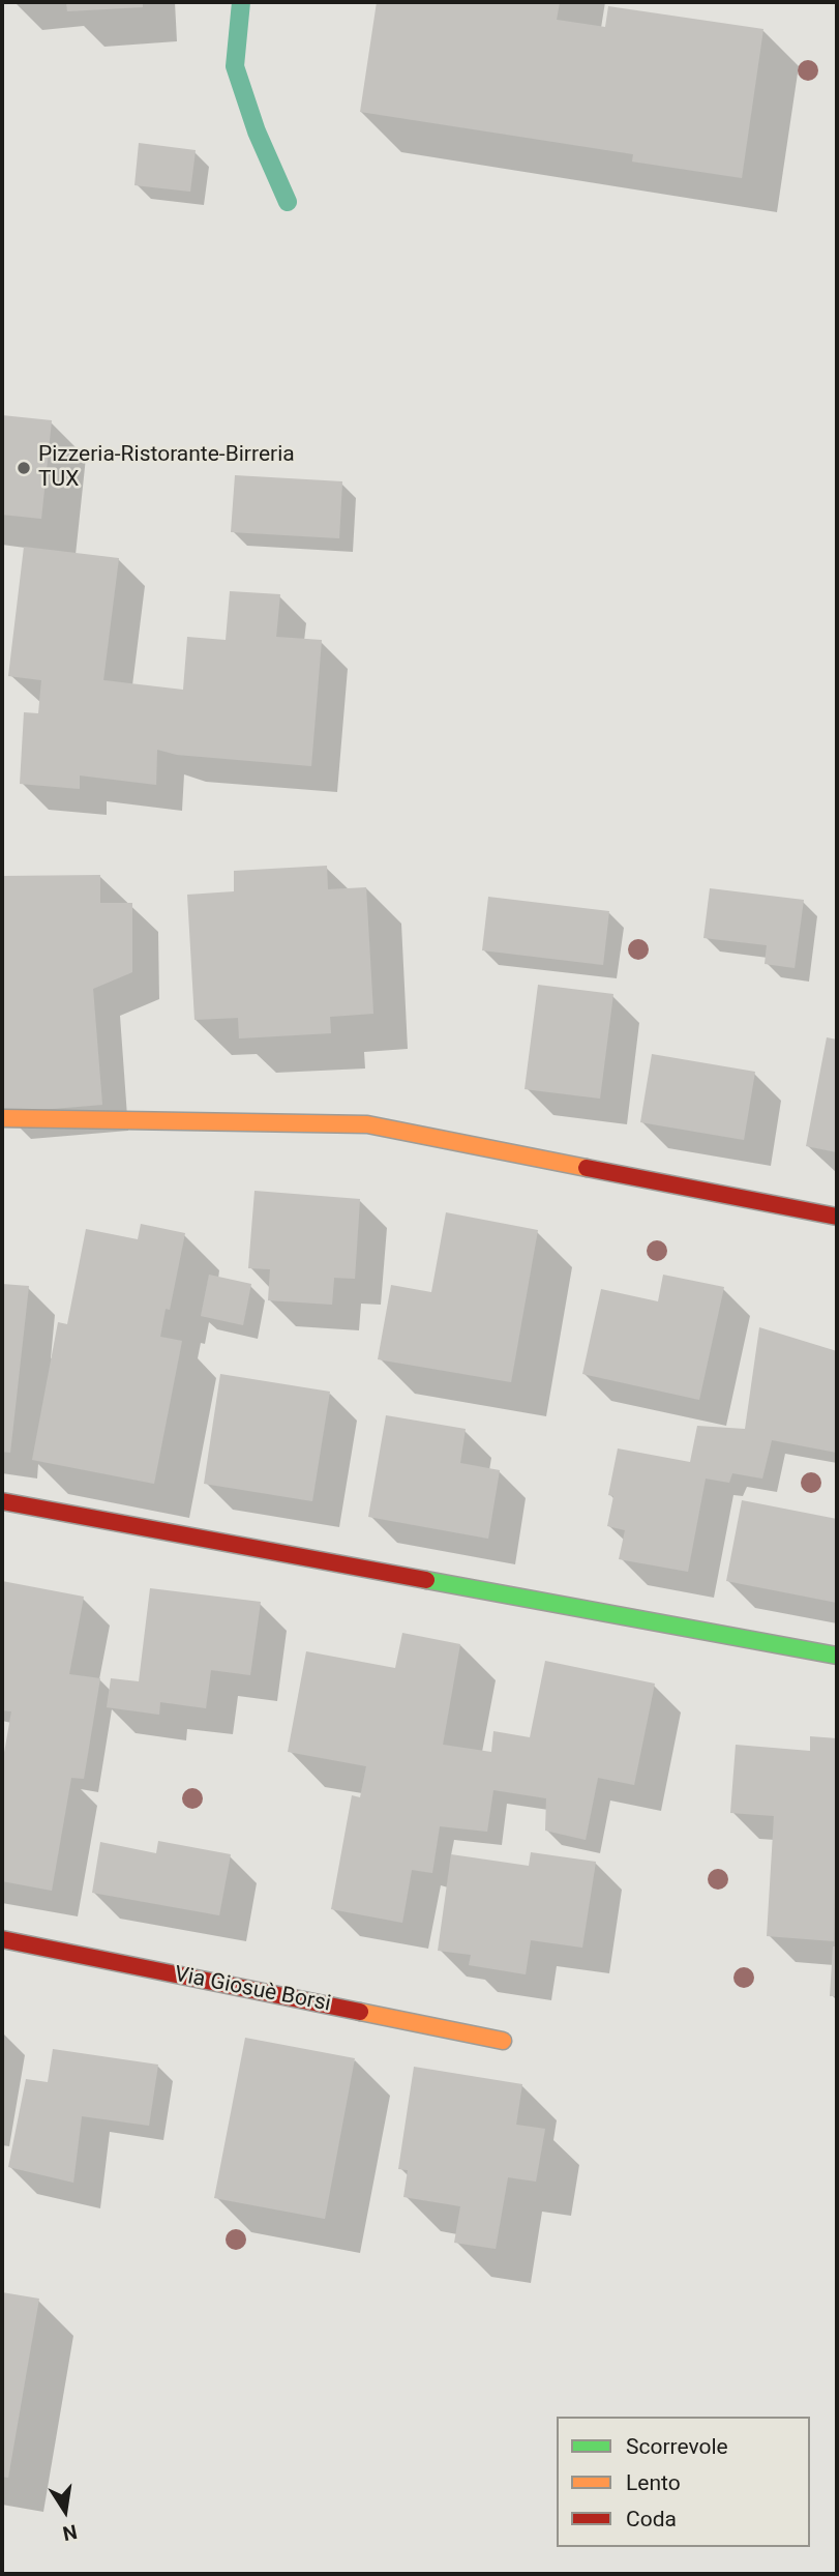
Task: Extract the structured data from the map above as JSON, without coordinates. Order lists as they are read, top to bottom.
{
  "streets": {
    "street": ["Via Giosuè Borsi"]
  },
  "places": ["Pizzeria-Ristorante-Birreria TUX"],
  "legend": ["Scorrevole", "Lento", "Coda"],
  "north": "bottom"
}
